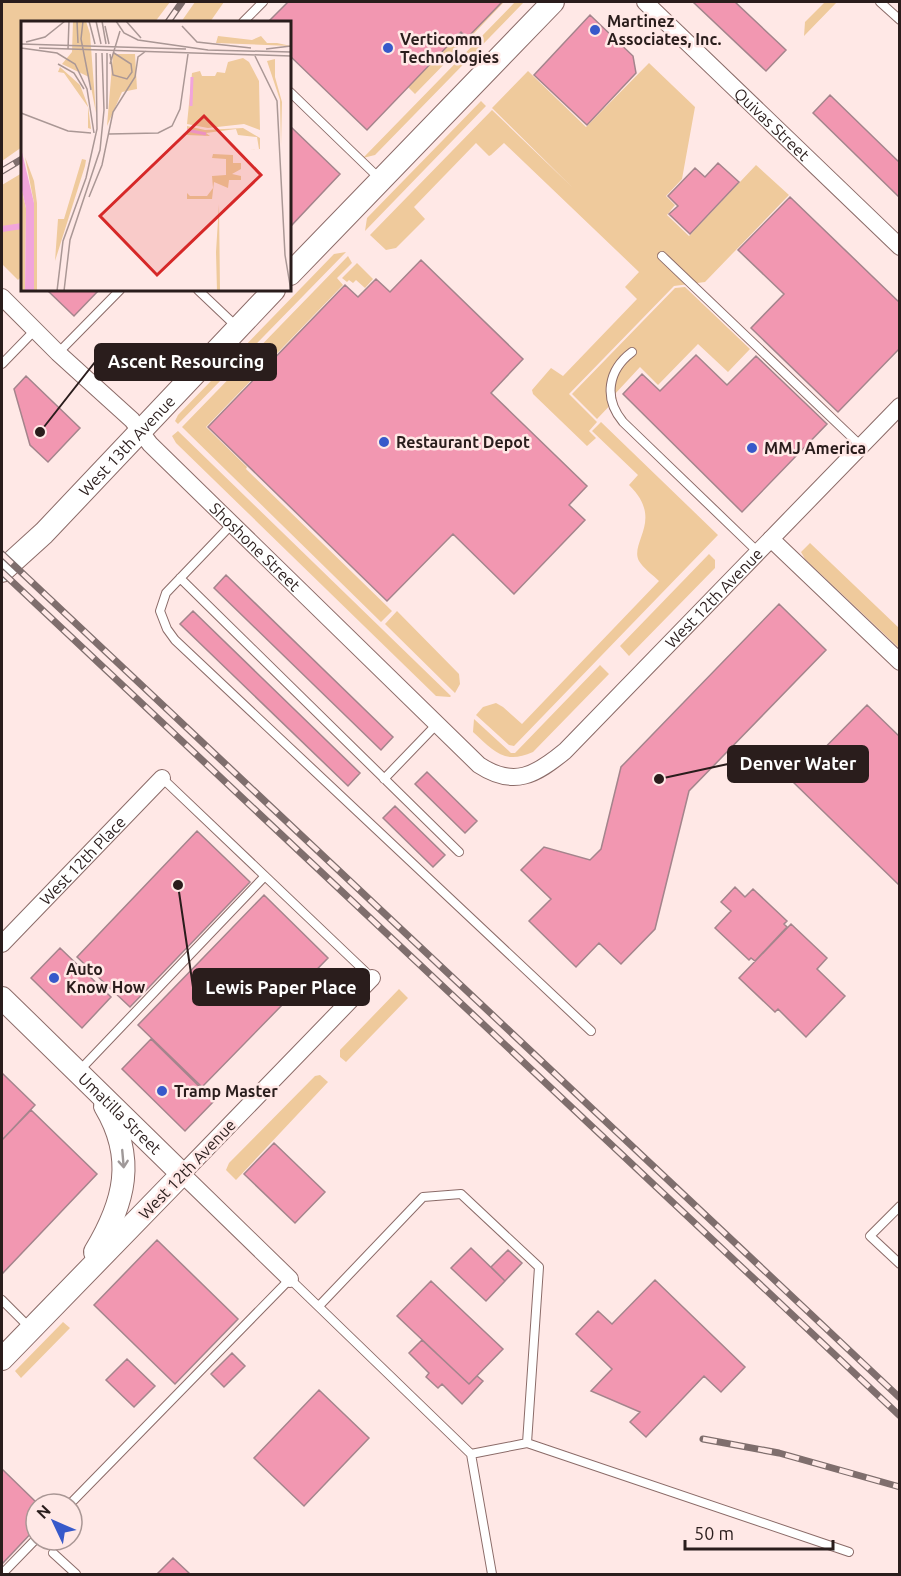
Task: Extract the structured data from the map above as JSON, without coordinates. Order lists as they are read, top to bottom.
{
  "streets": {
    "street": [
      "Quivas Street",
      "West 13th Avenue",
      "Shoshone Street",
      "West 12th Avenue",
      "West 12th Place",
      "Umatilla Street"
    ]
  },
  "crossings": [
    ["West 13th Avenue", "Shoshone Street"],
    ["Shoshone Street", "West 12th Avenue"],
    ["West 12th Avenue", "Umatilla Street"]
  ],
  "places": [
    "Martinez Associates, Inc.",
    "Verticomm Technologies",
    "Ascent Resourcing",
    "Restaurant Depot",
    "MMJ America",
    "Denver Water",
    "Lewis Paper Place",
    "Auto Know How",
    "Tramp Master"
  ],
  "scale_bar": "50 m",
  "north": "top left"
}
